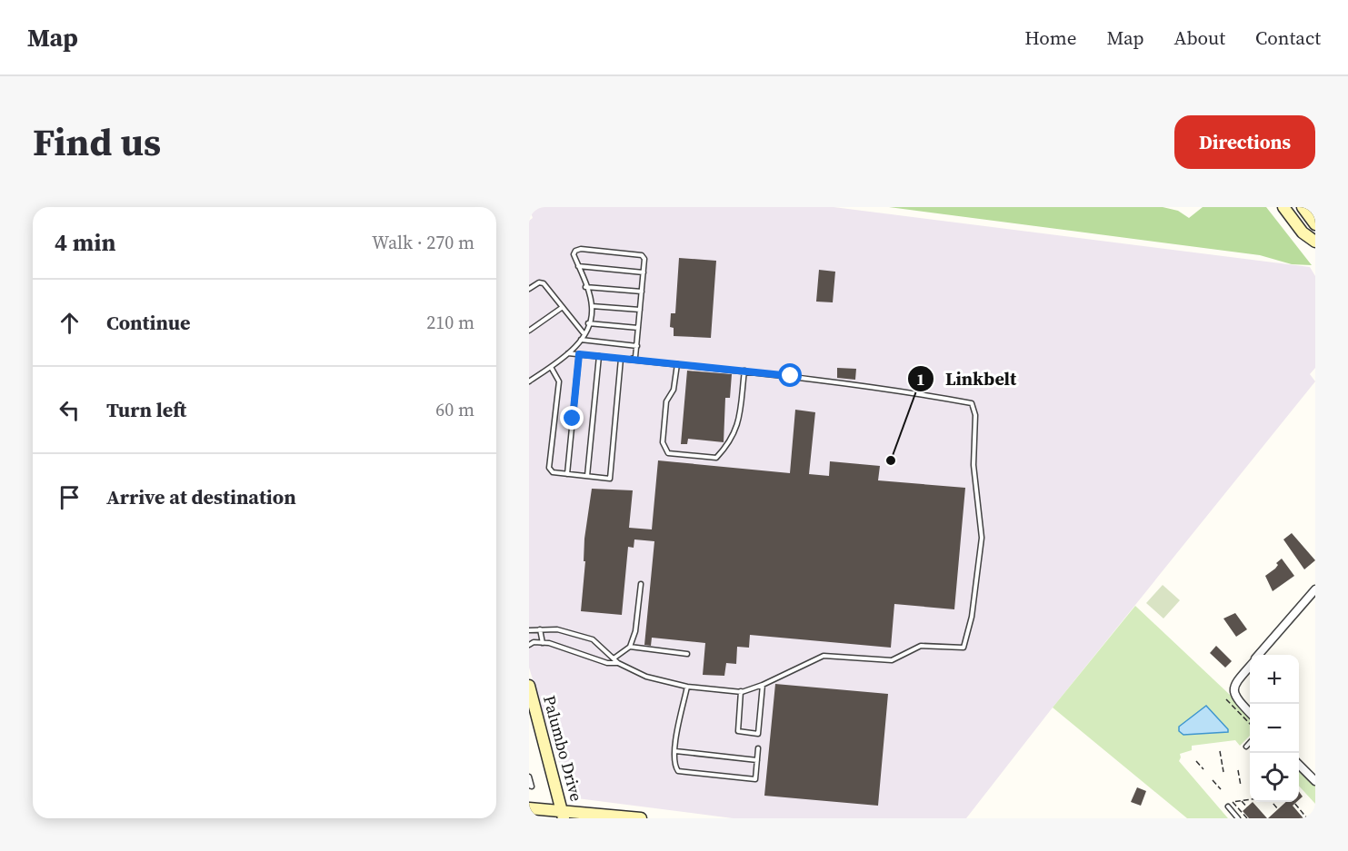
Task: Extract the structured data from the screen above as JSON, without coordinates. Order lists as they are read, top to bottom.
{
  "streets": {
    "main road": ["Palumbo Drive"]
  },
  "places": ["Linkbelt"],
  "page": {
    "header": "Map",
    "nav": [
      "Home",
      "Map",
      "About",
      "Contact"
    ],
    "title": "Find us",
    "buttons": "Directions",
    "heading": ["4 min", "Walk · 270 m"],
    "list": [
      ["Continue", "210 m"],
      ["Turn left", "60 m"],
      "Arrive at destination"
    ],
    "map_buttons": ["+", "−"]
  }
}
